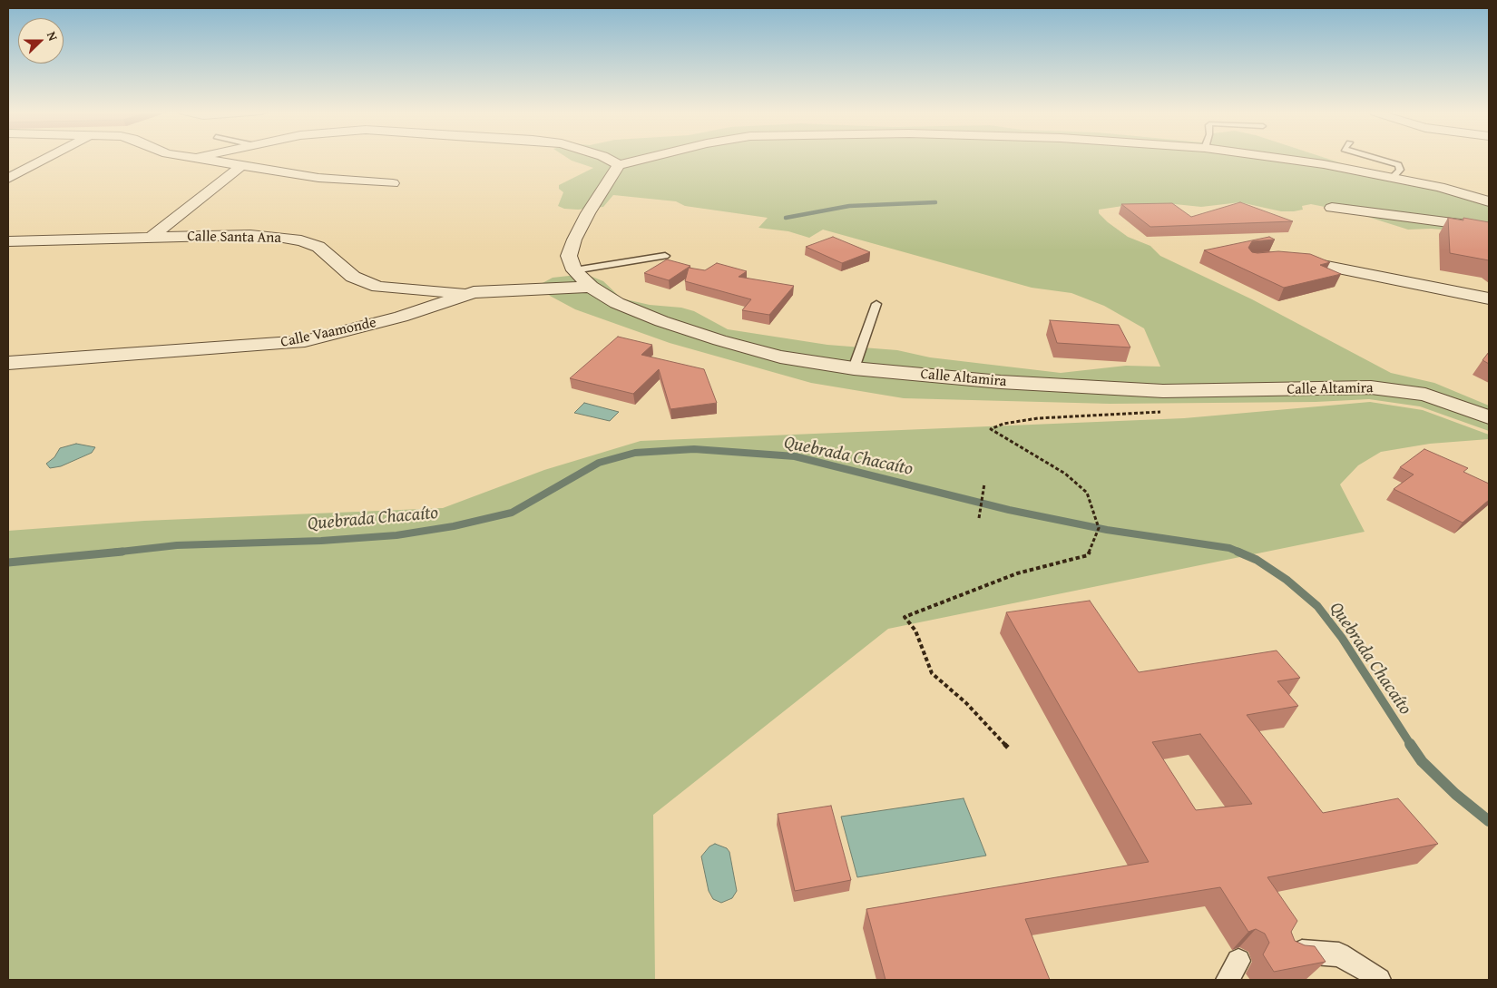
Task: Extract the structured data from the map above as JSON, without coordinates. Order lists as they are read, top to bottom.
{
  "streets": {
    "street": ["Calle Santa Ana", "Calle Vaamonde", "Calle Altamira"]
  },
  "crossings": [
    ["Calle Santa Ana", "Calle Vaamonde"],
    ["Calle Vaamonde", "Calle Altamira"]
  ],
  "water": ["Quebrada Chacaíto"],
  "north": "right"
}
